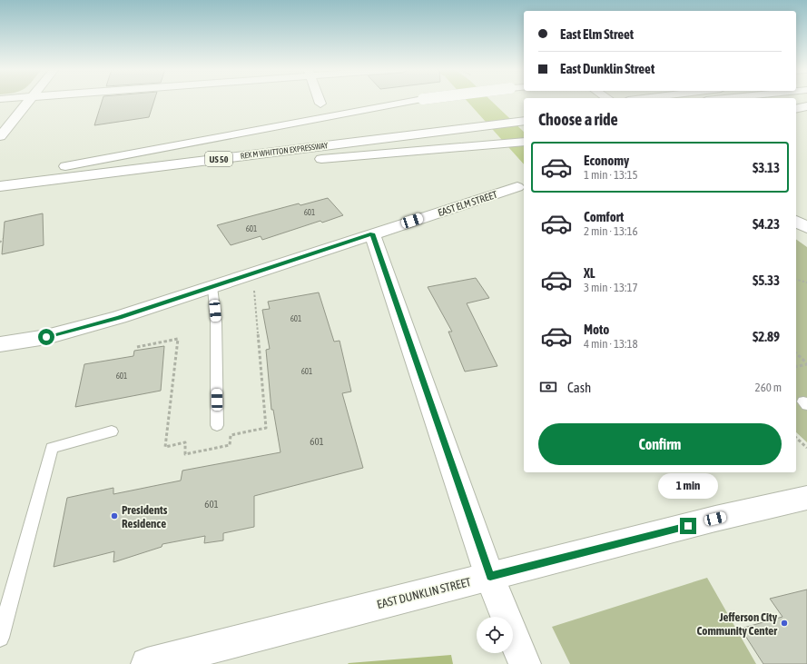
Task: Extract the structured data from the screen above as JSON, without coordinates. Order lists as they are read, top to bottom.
{
  "streets": {
    "main road": [
      "REX M WHITTON EXPRESSWAY",
      "US 50",
      "EAST ELM STREET",
      "EAST DUNKLIN STREET"
    ]
  },
  "places": ["Presidents Residence", "Jefferson City Community Center"],
  "house_numbers": [
    "601",
    "601",
    "601",
    "601",
    "601",
    "601",
    "601"
  ],
  "page": {
    "banner": ["East Elm Street", "East Dunklin Street"],
    "heading": "Choose a ride",
    "list": [
      {
        "name": "Economy",
        "note": "1 min · 13:15",
        "value": "$3.13"
      },
      {
        "name": "Comfort",
        "note": "2 min · 13:16",
        "value": "$4.23"
      },
      {
        "name": "XL",
        "note": "3 min · 13:17",
        "value": "$5.33"
      },
      {
        "name": "Moto",
        "note": "4 min · 13:18",
        "value": "$2.89"
      }
    ],
    "pay": ["Cash", "260 m"],
    "buttons": "Confirm",
    "bubble": "1 min"
  }
}
